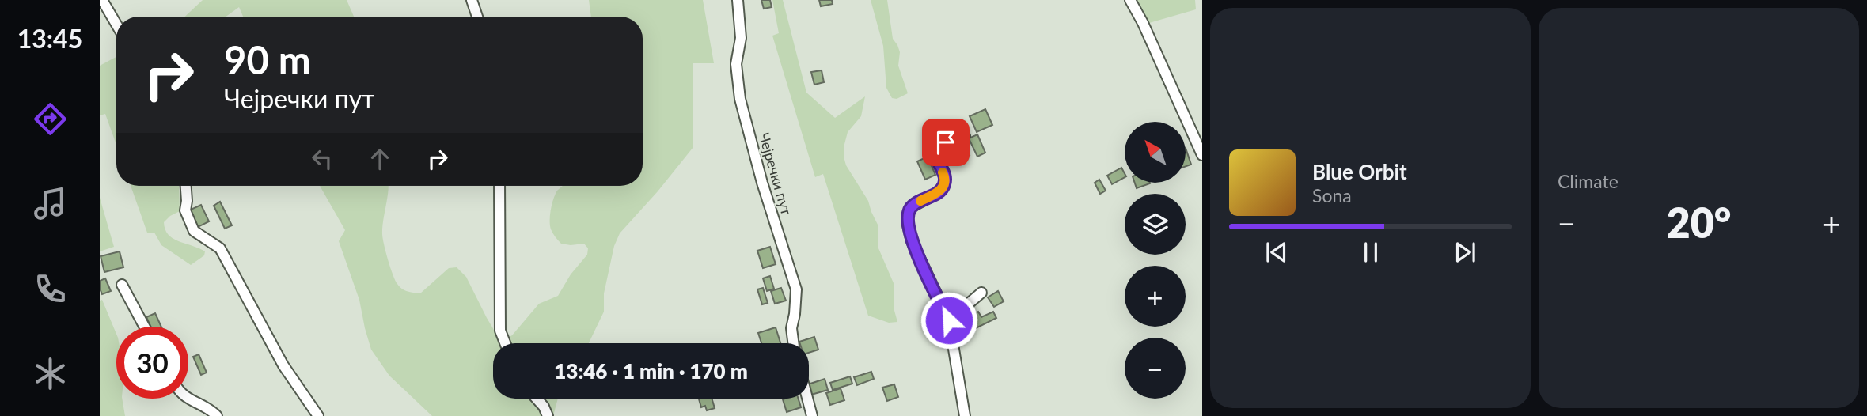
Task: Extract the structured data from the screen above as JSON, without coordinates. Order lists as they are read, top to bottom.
{
  "streets": {
    "street": ["Чејречки пут"]
  },
  "north": "top left",
  "page": {
    "tabs": "13:45",
    "tile": "Climate",
    "turn": ["90 m", "Чејречки пут"],
    "map_buttons": ["+", "−"],
    "song": ["Blue Orbit", "Sona"],
    "heat": ["−", "20°", "+"],
    "limit": "30",
    "trip": "13:46 · 1 min · 170 m"
  }
}
